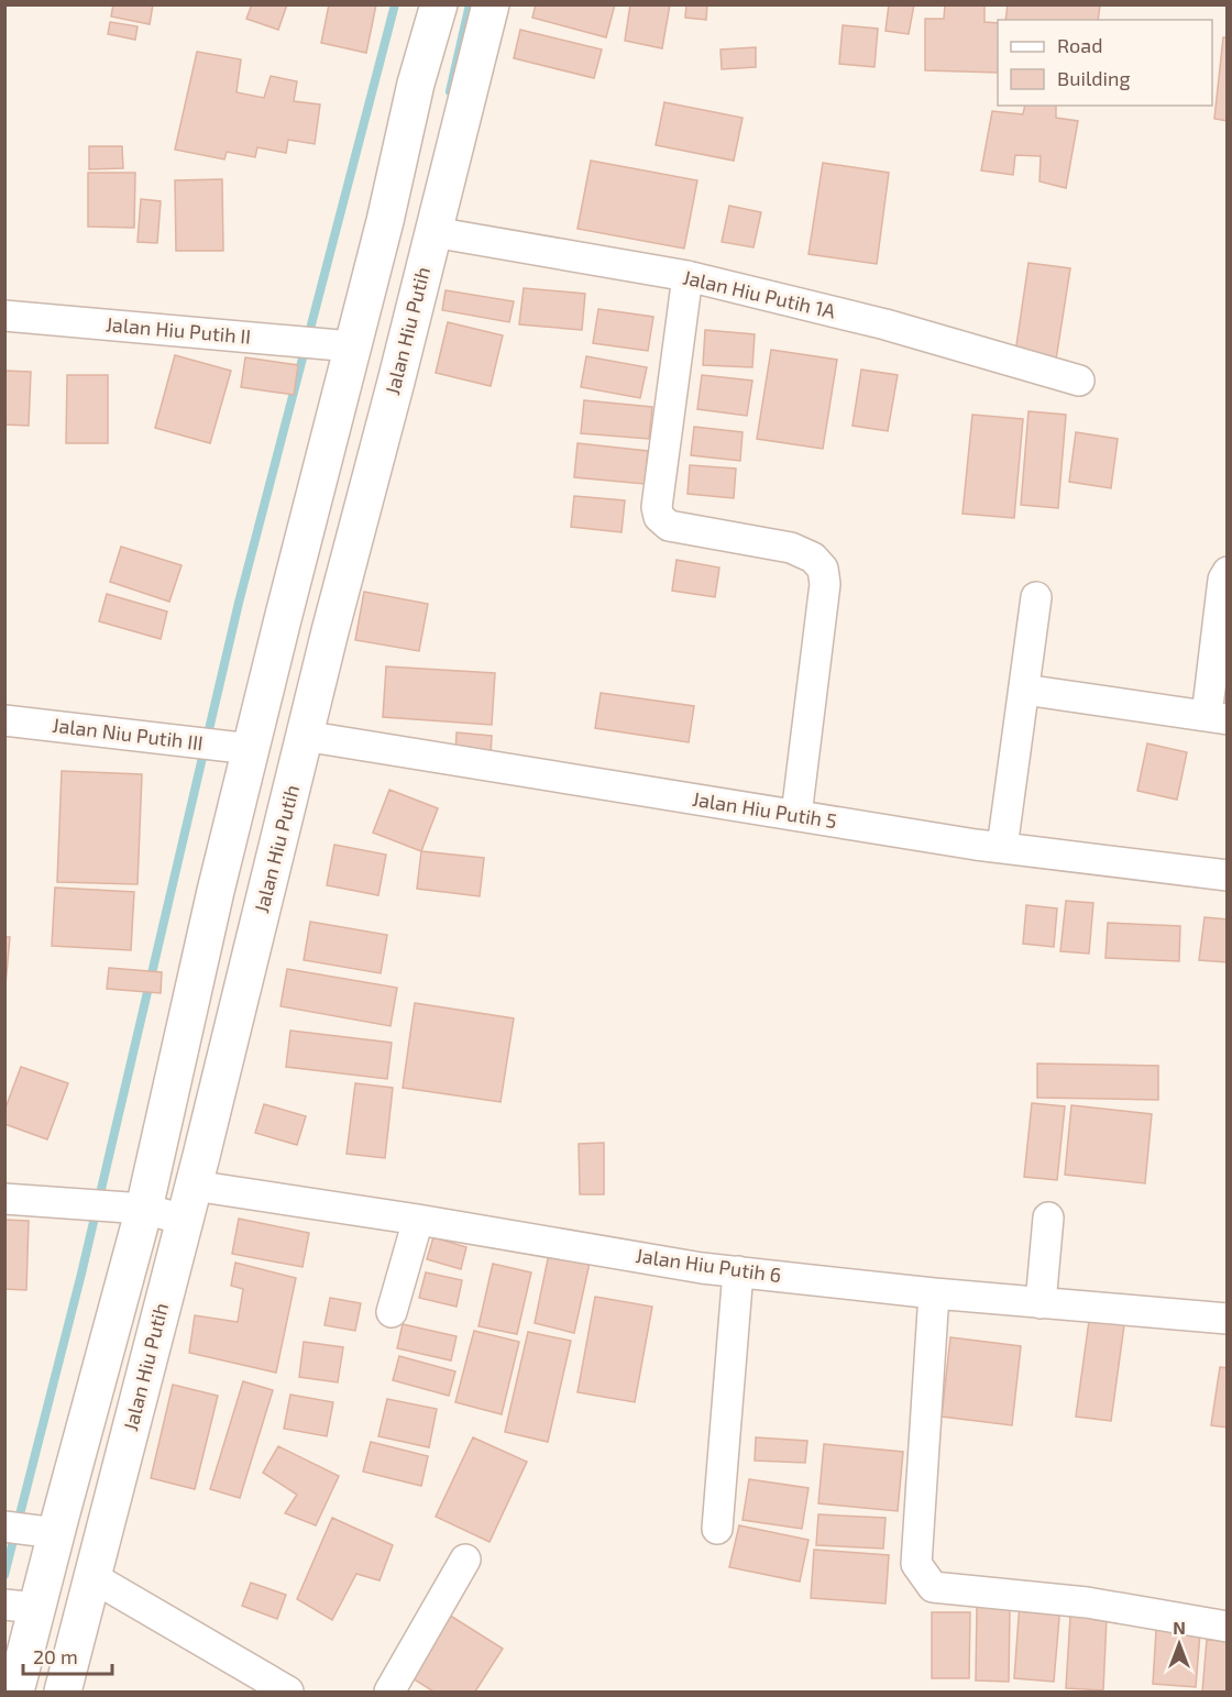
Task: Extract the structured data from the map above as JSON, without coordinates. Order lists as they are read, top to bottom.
{
  "streets": {
    "street": [
      "Jalan Hiu Putih 1A",
      "Jalan Hiu Putih II",
      "Jalan Hiu Putih",
      "Jalan Niu Putih III",
      "Jalan Hiu Putih 5",
      "Jalan Hiu Putih 6"
    ]
  },
  "crossings": [
    ["Jalan Hiu Putih 1A", "Jalan Hiu Putih"],
    ["Jalan Hiu Putih", "Jalan Hiu Putih 5"],
    ["Jalan Hiu Putih", "Jalan Hiu Putih 6"]
  ],
  "legend": ["Road", "Building"],
  "scale_bar": "20 m",
  "north": "top"
}
